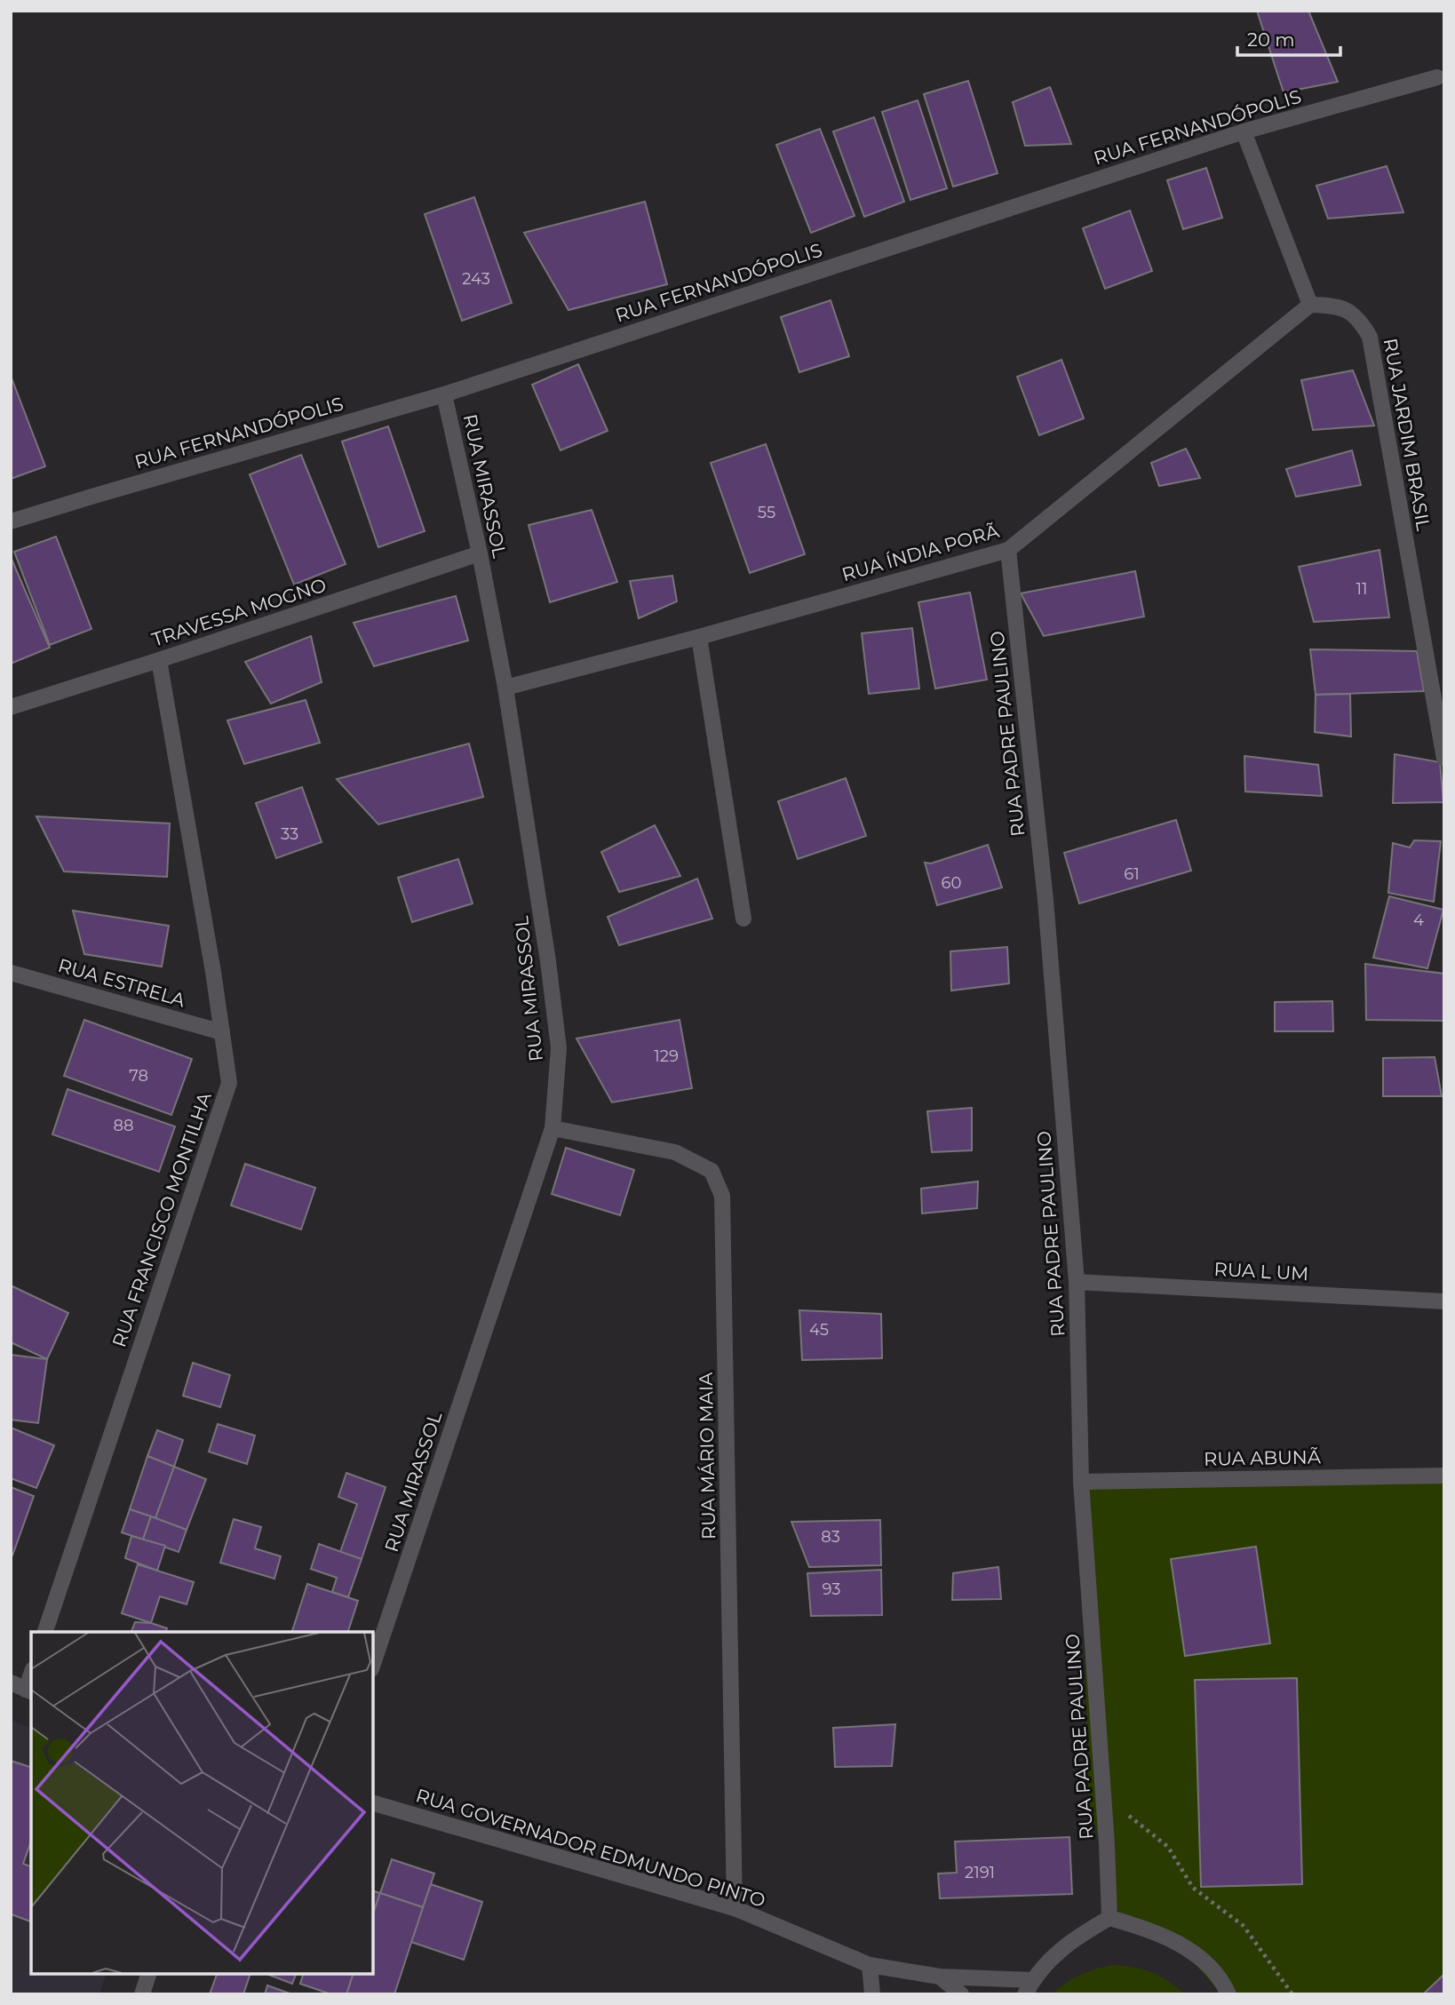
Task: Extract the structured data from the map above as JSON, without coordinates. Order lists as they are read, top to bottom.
{
  "streets": {
    "street": [
      "RUA FERNANDÓPOLIS",
      "RUA JARDIM BRASIL",
      "RUA MIRASSOL",
      "RUA ÍNDIA PORÃ",
      "TRAVESSA MOGNO",
      "RUA PADRE PAULINO",
      "RUA ESTRELA",
      "RUA FRANCISCO MONTILHA",
      "RUA L UM",
      "RUA MÁRIO MAIA",
      "RUA ABUNÃ",
      "RUA GOVERNADOR EDMUNDO PINTO"
    ]
  },
  "crossings": [
    ["RUA FERNANDÓPOLIS", "RUA MIRASSOL"],
    ["RUA JARDIM BRASIL", "RUA ÍNDIA PORÃ"],
    ["RUA MIRASSOL", "RUA ÍNDIA PORÃ"],
    ["RUA MIRASSOL", "TRAVESSA MOGNO"],
    ["RUA MIRASSOL", "RUA MÁRIO MAIA"],
    ["RUA ÍNDIA PORÃ", "RUA PADRE PAULINO"],
    ["TRAVESSA MOGNO", "RUA FRANCISCO MONTILHA"],
    ["RUA PADRE PAULINO", "RUA L UM"],
    ["RUA PADRE PAULINO", "RUA ABUNÃ"],
    ["RUA ESTRELA", "RUA FRANCISCO MONTILHA"],
    ["RUA MÁRIO MAIA", "RUA GOVERNADOR EDMUNDO PINTO"]
  ],
  "house_numbers": [
    "243",
    "55",
    "11",
    "33",
    "61",
    "60",
    "4",
    "129",
    "78",
    "88",
    "45",
    "83",
    "93",
    "2191"
  ],
  "scale_bar": "20 m"
}
